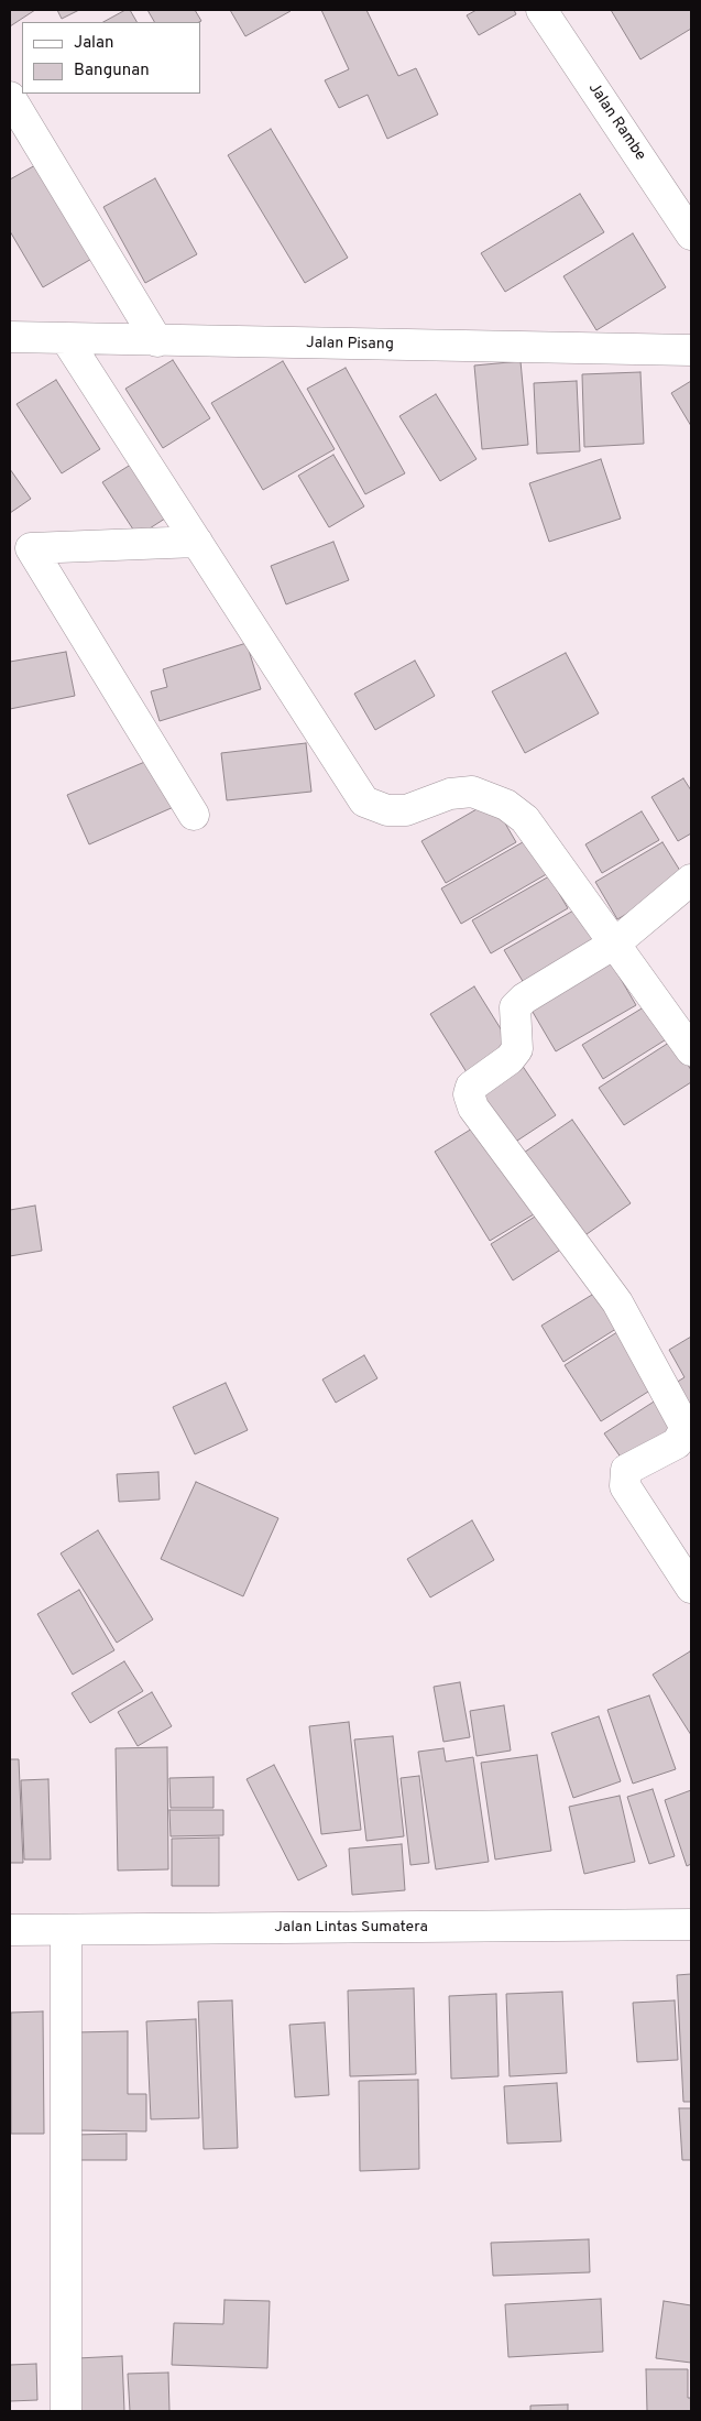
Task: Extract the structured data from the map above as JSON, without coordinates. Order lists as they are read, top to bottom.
{
  "streets": {
    "main road": ["Jalan Rambe", "Jalan Pisang", "Jalan Lintas Sumatera"]
  },
  "legend": ["Jalan", "Bangunan"]
}
